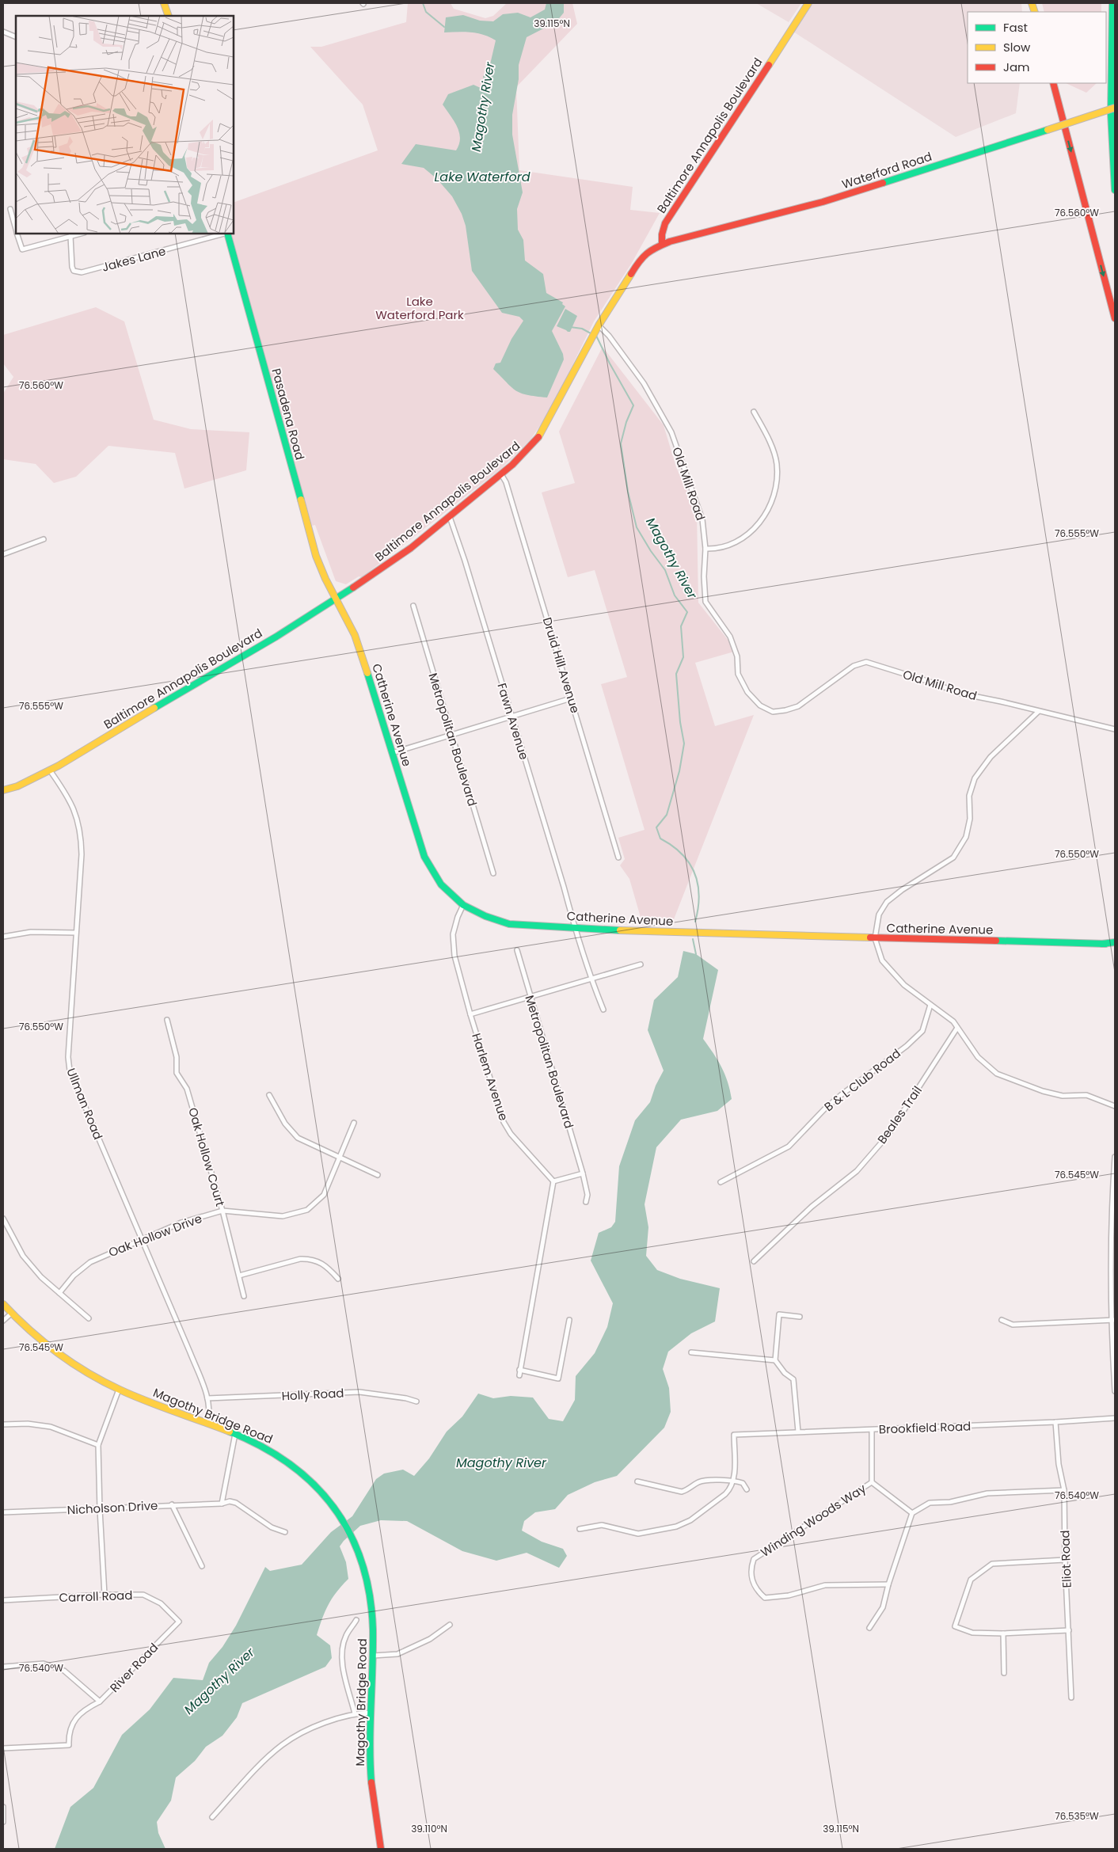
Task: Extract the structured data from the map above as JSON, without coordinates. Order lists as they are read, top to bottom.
{
  "streets": {
    "main road": [
      "Baltimore Annapolis Boulevard",
      "Waterford Road",
      "Pasadena Road",
      "Catherine Avenue",
      "Magothy Bridge Road"
    ],
    "street": [
      "Jakes Lane",
      "Old Mill Road",
      "Druid Hill Avenue",
      "Fawn Avenue",
      "Metropolitan Boulevard",
      "Harlem Avenue",
      "B & L Club Road",
      "Ullman Road",
      "Beales Trail",
      "Oak Hollow Court",
      "Oak Hollow Drive",
      "Holly Road",
      "Brookfield Road",
      "Nicholson Drive",
      "Winding Woods Way",
      "Eliot Road",
      "Carroll Road",
      "River Road"
    ]
  },
  "crossings": [
    ["Baltimore Annapolis Boulevard", "Waterford Road"],
    ["Baltimore Annapolis Boulevard", "Pasadena Road"],
    ["Baltimore Annapolis Boulevard", "Old Mill Road"],
    ["Baltimore Annapolis Boulevard", "Druid Hill Avenue"],
    ["Baltimore Annapolis Boulevard", "Catherine Avenue"],
    ["Baltimore Annapolis Boulevard", "Fawn Avenue"],
    ["Baltimore Annapolis Boulevard", "Ullman Road"],
    ["Pasadena Road", "Catherine Avenue"],
    ["Catherine Avenue", "Fawn Avenue"],
    ["Catherine Avenue", "Harlem Avenue"],
    ["Ullman Road", "Oak Hollow Drive"],
    ["Ullman Road", "Holly Road"],
    ["Ullman Road", "Magothy Bridge Road"],
    ["Oak Hollow Court", "Oak Hollow Drive"],
    ["Brookfield Road", "Winding Woods Way"],
    ["Brookfield Road", "Eliot Road"],
    ["Carroll Road", "River Road"]
  ],
  "water": ["Magothy River", "Lake Waterford"],
  "parks": ["Lake Waterford Park"],
  "legend": ["Fast", "Slow", "Jam"],
  "coordinates": [
    "39.115°N",
    "76.560°W",
    "76.555°W",
    "76.550°W",
    "76.545°W",
    "76.540°W",
    "76.535°W",
    "39.110°N"
  ]
}
